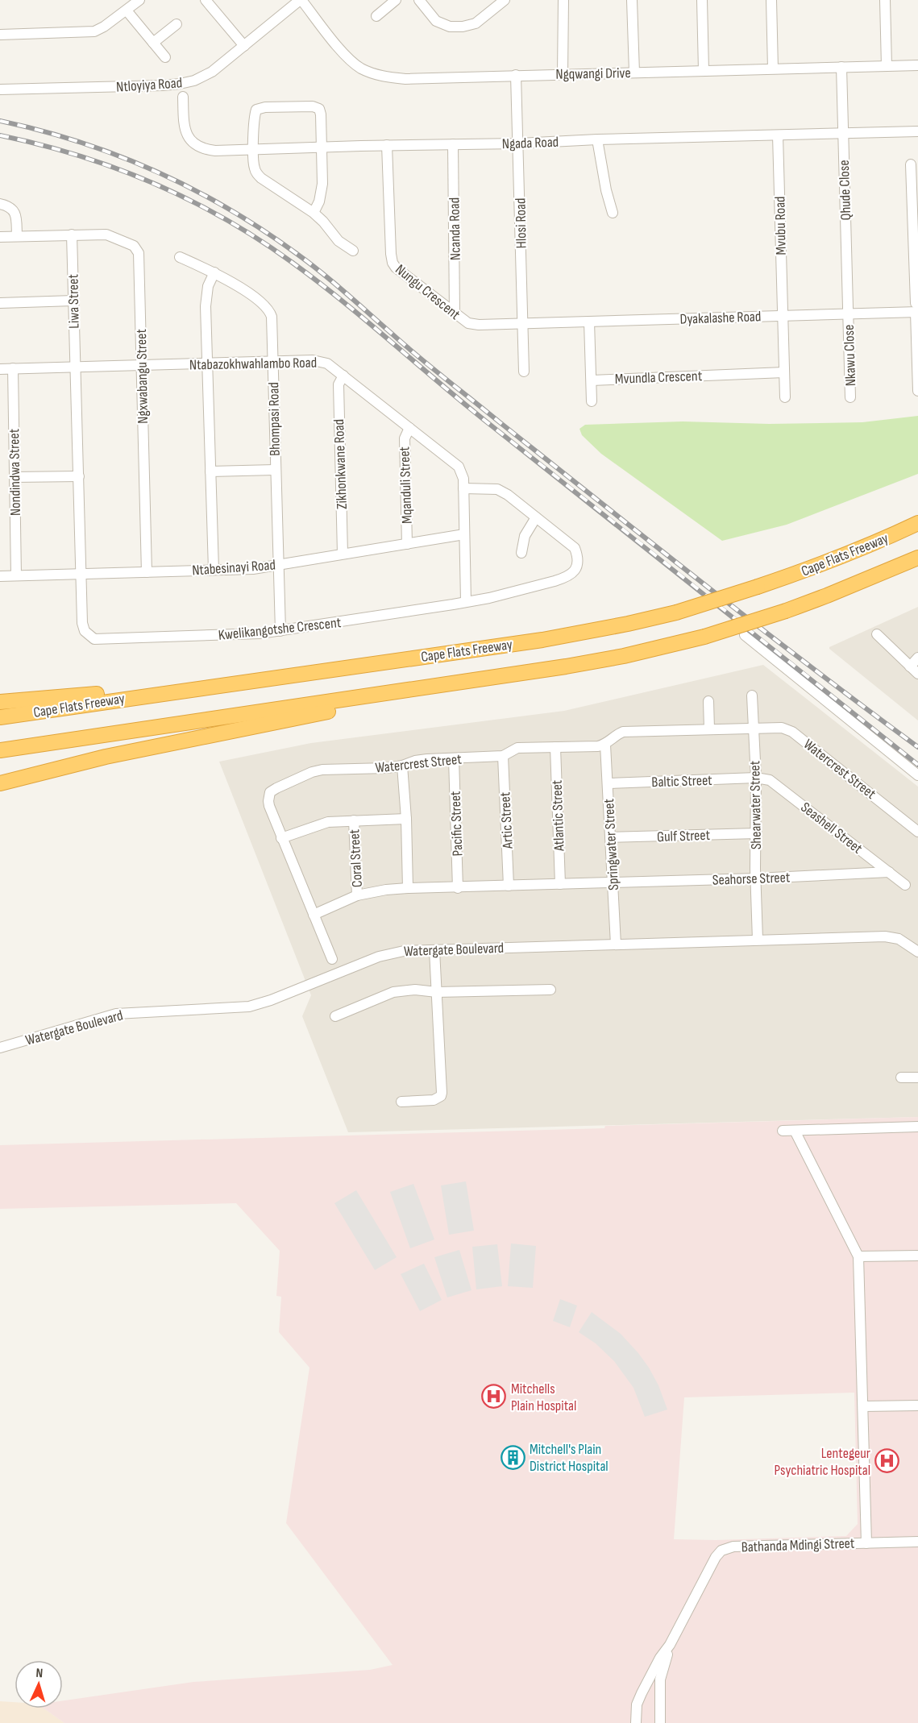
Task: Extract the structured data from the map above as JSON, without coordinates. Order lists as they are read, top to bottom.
{
  "streets": {
    "highway": ["Cape Flats Freeway"],
    "street": [
      "Ngqwangi Drive",
      "Ntloyiya Road",
      "Ngada Road",
      "Qhude Close",
      "Hlosi Road",
      "Mvubu Road",
      "Ncanda Road",
      "Nungu Crescent",
      "Liwa Street",
      "Dyakalashe Road",
      "Nkawu Close",
      "Ntabazokhwahlambo Road",
      "Ngxwabangu Street",
      "Mvundla Crescent",
      "Bhompasi Road",
      "Zikhonkwane Road",
      "Nondindwa Street",
      "Mqanduli Street",
      "Ntabesinayi Road",
      "Kwelikangotshe Crescent",
      "Watercrest Street",
      "Baltic Street",
      "Shearwater Street",
      "Atlantic Street",
      "Artic Street",
      "Pacific Street",
      "Seashell Street",
      "Gulf Street",
      "Springwater Street",
      "Coral Street",
      "Seahorse Street",
      "Watergate Boulevard",
      "Bathanda Mdingi Street"
    ]
  },
  "crossings": [
    ["Ngqwangi Drive", "Ntloyiya Road"],
    ["Ngqwangi Drive", "Qhude Close"],
    ["Ngqwangi Drive", "Hlosi Road"],
    ["Ngada Road", "Qhude Close"],
    ["Ngada Road", "Hlosi Road"],
    ["Ngada Road", "Mvubu Road"],
    ["Ngada Road", "Ncanda Road"],
    ["Ngada Road", "Nungu Crescent"],
    ["Qhude Close", "Dyakalashe Road"],
    ["Qhude Close", "Nkawu Close"],
    ["Hlosi Road", "Nungu Crescent"],
    ["Hlosi Road", "Dyakalashe Road"],
    ["Mvubu Road", "Dyakalashe Road"],
    ["Ncanda Road", "Nungu Crescent"],
    ["Nungu Crescent", "Dyakalashe Road"],
    ["Liwa Street", "Ntabazokhwahlambo Road"],
    ["Liwa Street", "Ngxwabangu Street"],
    ["Liwa Street", "Ntabesinayi Road"],
    ["Liwa Street", "Kwelikangotshe Crescent"],
    ["Dyakalashe Road", "Nkawu Close"],
    ["Ntabazokhwahlambo Road", "Ngxwabangu Street"],
    ["Ntabazokhwahlambo Road", "Bhompasi Road"],
    ["Ntabazokhwahlambo Road", "Zikhonkwane Road"],
    ["Ntabazokhwahlambo Road", "Nondindwa Street"],
    ["Ntabazokhwahlambo Road", "Mqanduli Street"],
    ["Ntabazokhwahlambo Road", "Ntabesinayi Road"],
    ["Ngxwabangu Street", "Ntabesinayi Road"],
    ["Bhompasi Road", "Ntabesinayi Road"],
    ["Bhompasi Road", "Kwelikangotshe Crescent"],
    ["Zikhonkwane Road", "Ntabesinayi Road"],
    ["Nondindwa Street", "Ntabesinayi Road"],
    ["Mqanduli Street", "Ntabesinayi Road"],
    ["Ntabesinayi Road", "Kwelikangotshe Crescent"],
    ["Watercrest Street", "Shearwater Street"],
    ["Watercrest Street", "Atlantic Street"],
    ["Watercrest Street", "Artic Street"],
    ["Watercrest Street", "Pacific Street"],
    ["Watercrest Street", "Springwater Street"],
    ["Baltic Street", "Shearwater Street"],
    ["Baltic Street", "Seashell Street"],
    ["Baltic Street", "Springwater Street"],
    ["Shearwater Street", "Seashell Street"],
    ["Shearwater Street", "Gulf Street"],
    ["Shearwater Street", "Seahorse Street"],
    ["Shearwater Street", "Watergate Boulevard"],
    ["Seashell Street", "Seahorse Street"],
    ["Gulf Street", "Springwater Street"],
    ["Springwater Street", "Seahorse Street"],
    ["Springwater Street", "Watergate Boulevard"]
  ],
  "places": {
    "hospital": ["Mitchells Plain Hospital", "Lentegeur Psychiatric Hospital"],
    "building": ["Mitchell's Plain District Hospital"]
  },
  "north": "top"
}
